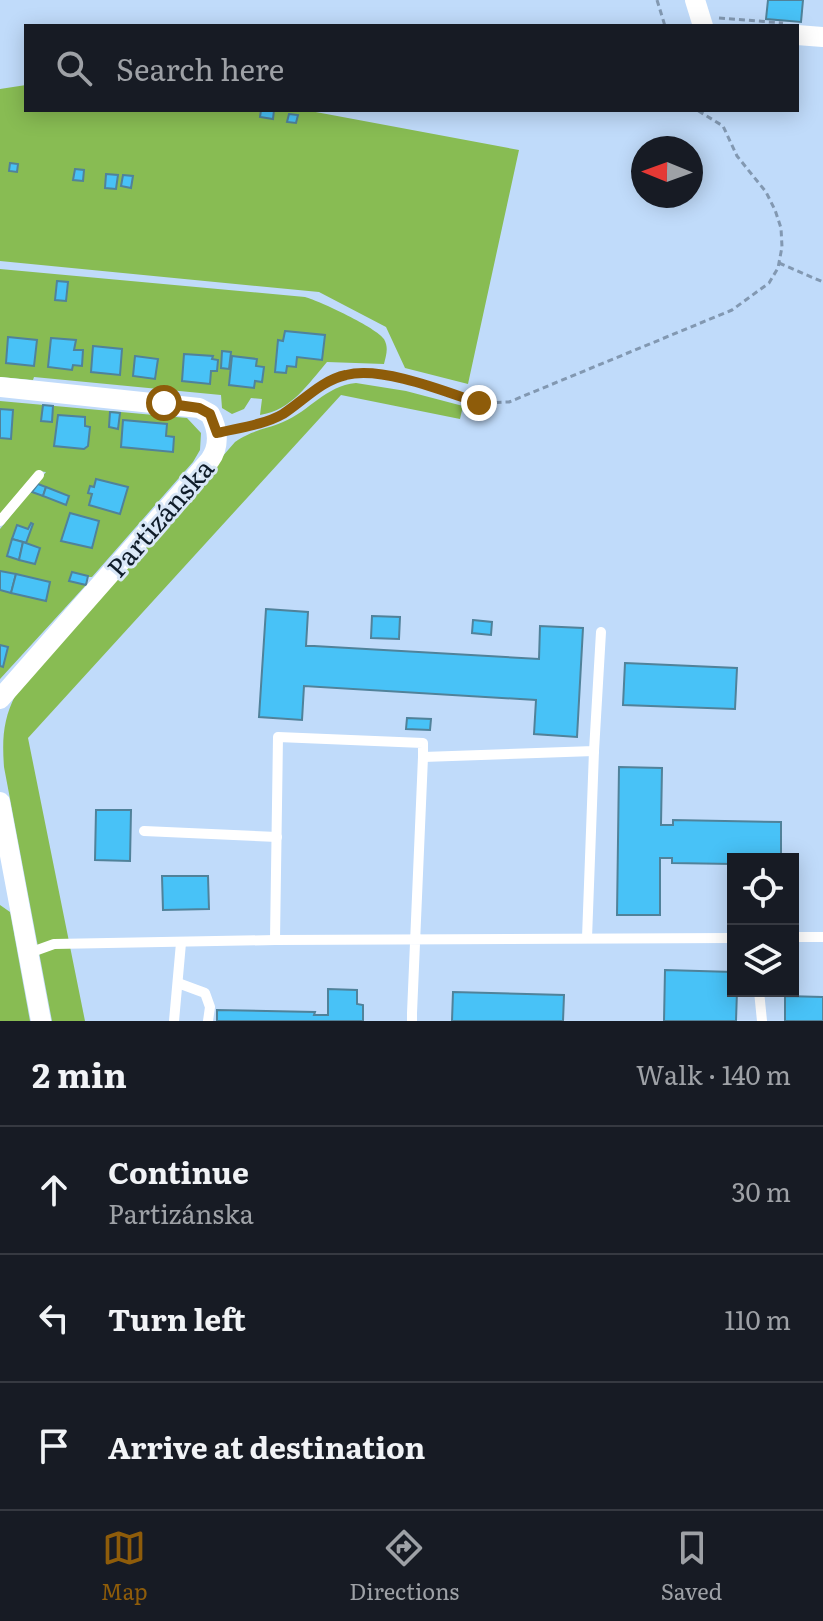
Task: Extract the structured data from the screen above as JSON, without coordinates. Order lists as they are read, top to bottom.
{
  "streets": {
    "street": ["Partizánska"]
  },
  "north": "left",
  "page": {
    "search": "Search here",
    "heading": ["2 min", "Walk · 140 m"],
    "list": [
      ["Continue", "Partizánska", "30 m"],
      ["Turn left", "110 m"],
      "Arrive at destination"
    ],
    "nav": ["Map", "Directions", "Saved"]
  }
}
